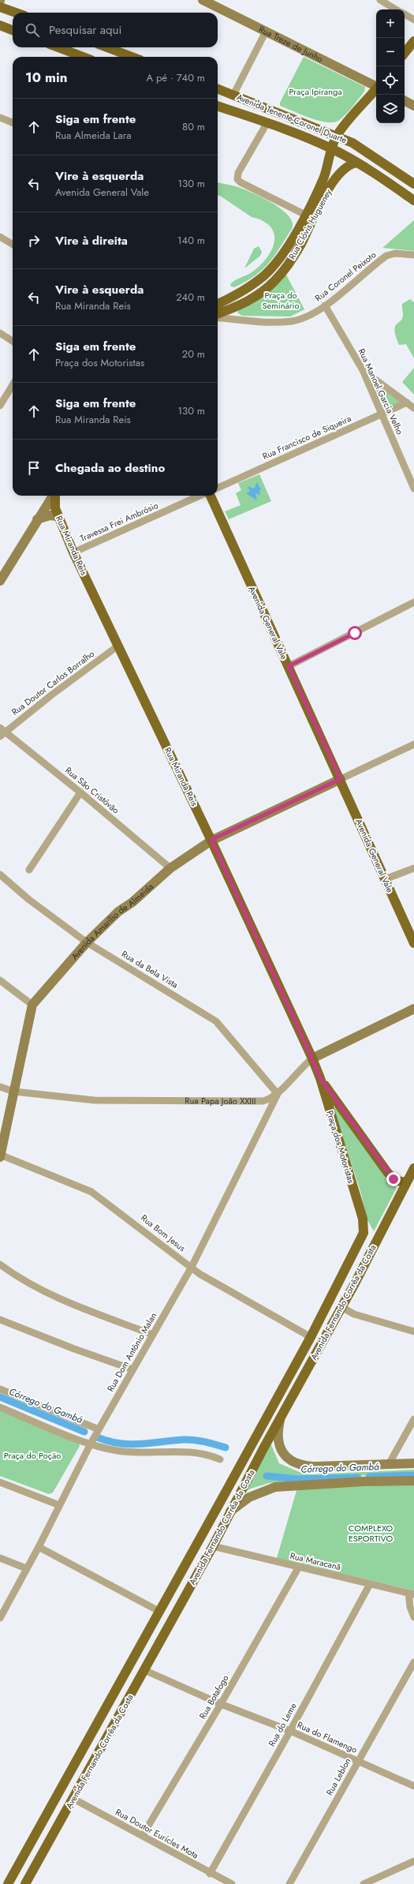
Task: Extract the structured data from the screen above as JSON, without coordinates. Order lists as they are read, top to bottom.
{
  "streets": {
    "main road": [
      "Avenida Tenente-Coronel Duarte",
      "Rua Clóvis Hugueney",
      "Rua Miranda Reis",
      "Avenida General Vale",
      "Praça dos Motoristas",
      "Avenida Fernando Corrêa da Costa"
    ],
    "street": [
      "Rua Treze de Junho",
      "Rua Coronel Peixoto",
      "Rua Manoel Garcia Velho",
      "Rua Francisco de Siqueira",
      "Travessa Frei Ambrósio",
      "Rua Doutor Carlos Borralho",
      "Rua São Cristóvão",
      "Avenida Amarílio de Almeida",
      "Rua da Bela Vista",
      "Rua Papa João XXIII",
      "Rua Bom Jesus",
      "Rua Dom Antônio Malan",
      "Rua Maracanã",
      "Rua Botafogo",
      "Rua do Leme",
      "Rua do Flamengo",
      "Rua Leblon",
      "Rua Doutor Eurícles Mota"
    ]
  },
  "crossings": [
    ["Avenida Tenente-Coronel Duarte", "Rua Clóvis Hugueney"],
    ["Rua Coronel Peixoto", "Rua Manoel Garcia Velho"],
    ["Rua Manoel Garcia Velho", "Rua Francisco de Siqueira"],
    ["Travessa Frei Ambrósio", "Rua Miranda Reis"],
    ["Rua Miranda Reis", "Rua Doutor Carlos Borralho"],
    ["Rua Miranda Reis", "Avenida Amarílio de Almeida"],
    ["Rua Miranda Reis", "Rua Papa João XXIII"],
    ["Rua Miranda Reis", "Praça dos Motoristas"],
    ["Avenida General Vale", "Avenida Amarílio de Almeida"],
    ["Rua Doutor Carlos Borralho", "Rua São Cristóvão"],
    ["Rua São Cristóvão", "Avenida Amarílio de Almeida"],
    ["Avenida Amarílio de Almeida", "Rua da Bela Vista"],
    ["Avenida Amarílio de Almeida", "Rua Papa João XXIII"],
    ["Avenida Amarílio de Almeida", "Rua Bom Jesus"],
    ["Rua da Bela Vista", "Rua Papa João XXIII"],
    ["Rua da Bela Vista", "Rua Dom Antônio Malan"],
    ["Rua Papa João XXIII", "Praça dos Motoristas"],
    ["Rua Papa João XXIII", "Rua Dom Antônio Malan"],
    ["Praça dos Motoristas", "Avenida Fernando Corrêa da Costa"],
    ["Rua Bom Jesus", "Avenida Fernando Corrêa da Costa"],
    ["Rua Bom Jesus", "Rua Dom Antônio Malan"],
    ["Avenida Fernando Corrêa da Costa", "Rua Maracanã"],
    ["Avenida Fernando Corrêa da Costa", "Rua do Flamengo"],
    ["Avenida Fernando Corrêa da Costa", "Rua Doutor Eurícles Mota"],
    ["Rua Maracanã", "Rua Botafogo"],
    ["Rua Maracanã", "Rua do Leme"],
    ["Rua Botafogo", "Rua do Flamengo"],
    ["Rua Botafogo", "Rua Doutor Eurícles Mota"],
    ["Rua do Leme", "Rua do Flamengo"],
    ["Rua do Leme", "Rua Doutor Eurícles Mota"],
    ["Rua do Flamengo", "Rua Leblon"]
  ],
  "water": ["Córrego do Gambá"],
  "parks": [
    "Praça Ipiranga",
    "Praça do Seminário",
    "Praça do Poção",
    "COMPLEXO ESPORTIVO"
  ],
  "page": {
    "map_buttons": ["+", "−"],
    "search": "Pesquisar aqui",
    "heading": ["10 min", "A pé · 740 m"],
    "list": [
      ["Siga em frente", "Rua Almeida Lara", "80 m"],
      ["Vire à esquerda", "Avenida General Vale", "130 m"],
      ["Vire à direita", "140 m"],
      ["Vire à esquerda", "Rua Miranda Reis", "240 m"],
      ["Siga em frente", "Praça dos Motoristas", "20 m"],
      ["Siga em frente", "Rua Miranda Reis", "130 m"],
      "Chegada ao destino"
    ]
  }
}
